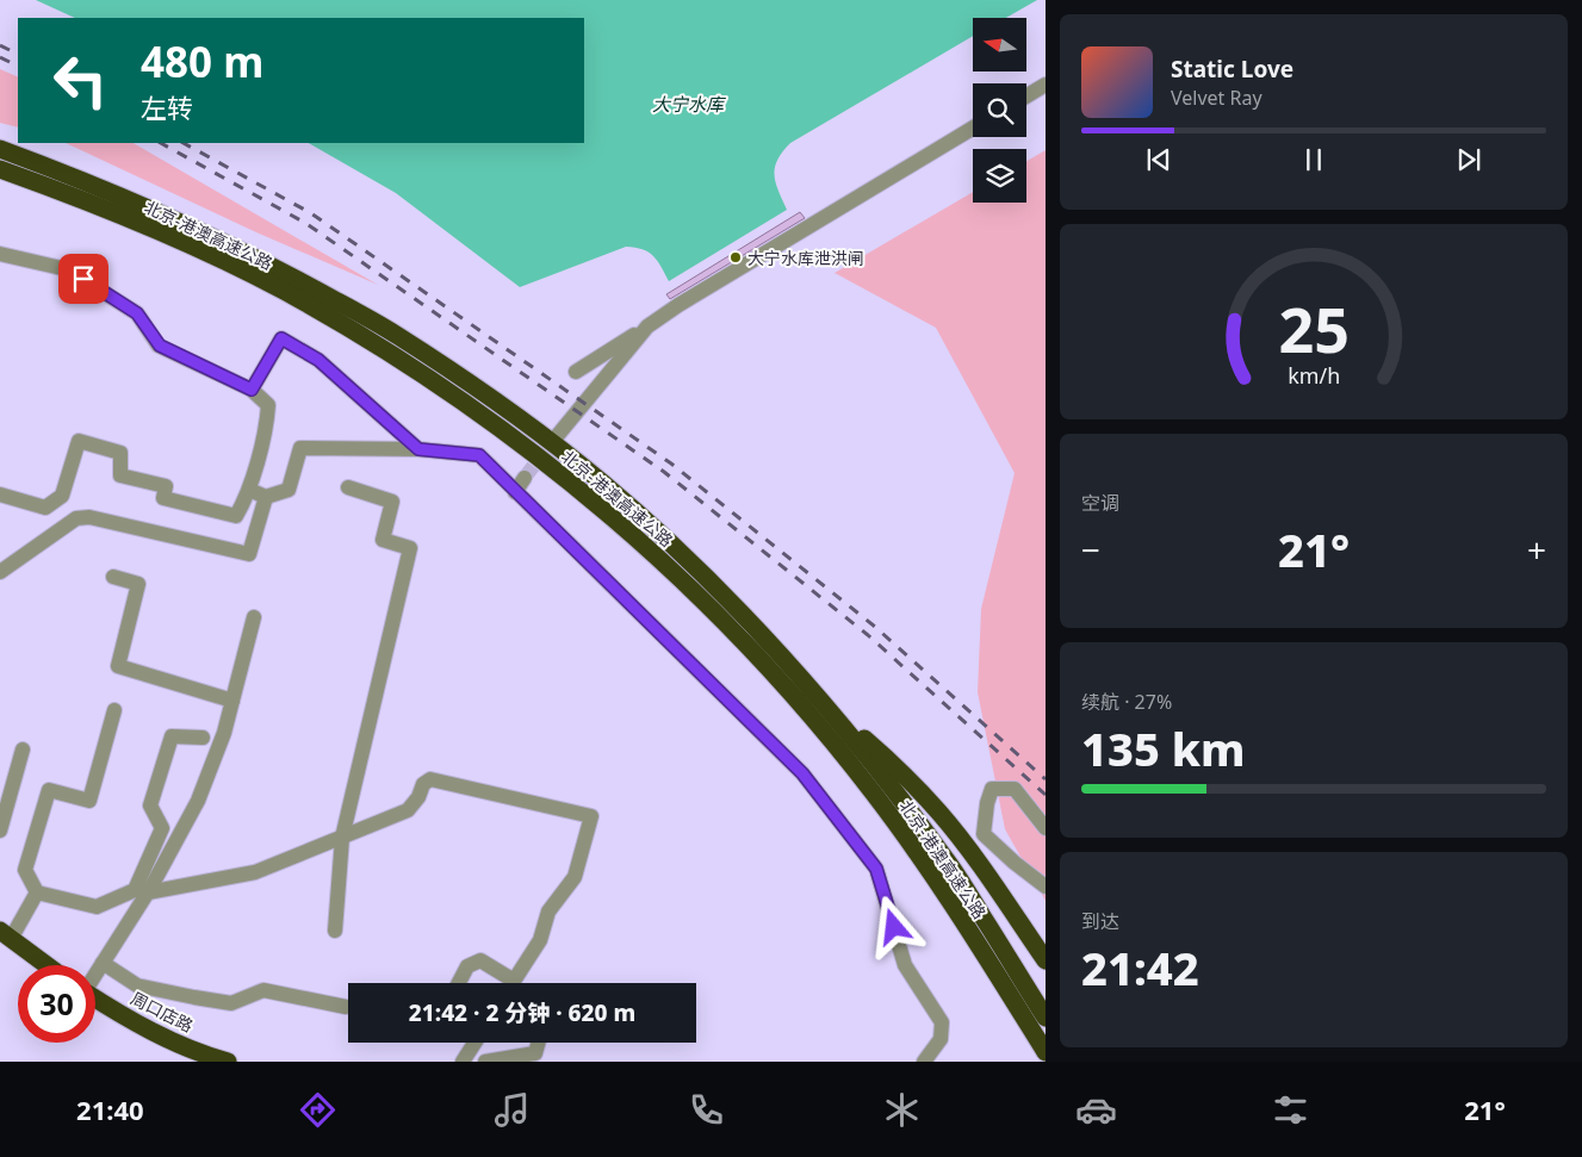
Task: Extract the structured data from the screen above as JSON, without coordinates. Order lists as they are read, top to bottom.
{
  "streets": {
    "highway": ["北京-港澳高速公路", "周口店路"]
  },
  "water": ["大宁水库"],
  "places": ["大宁水库泄洪闸"],
  "north": "left",
  "page": {
    "turn": ["480 m", "左转"],
    "song": ["Static Love", "Velvet Ray"],
    "tile": [
      "空调",
      ["续航 · 27%", "135 km"],
      ["到达", "21:42"]
    ],
    "heat": ["−", "21°", "+"],
    "limit": "30",
    "trip": "21:42 · 2 分钟 · 620 m",
    "tabs": ["21:40", "21°"],
    "gauge": ["25", "km/h"]
  }
}
